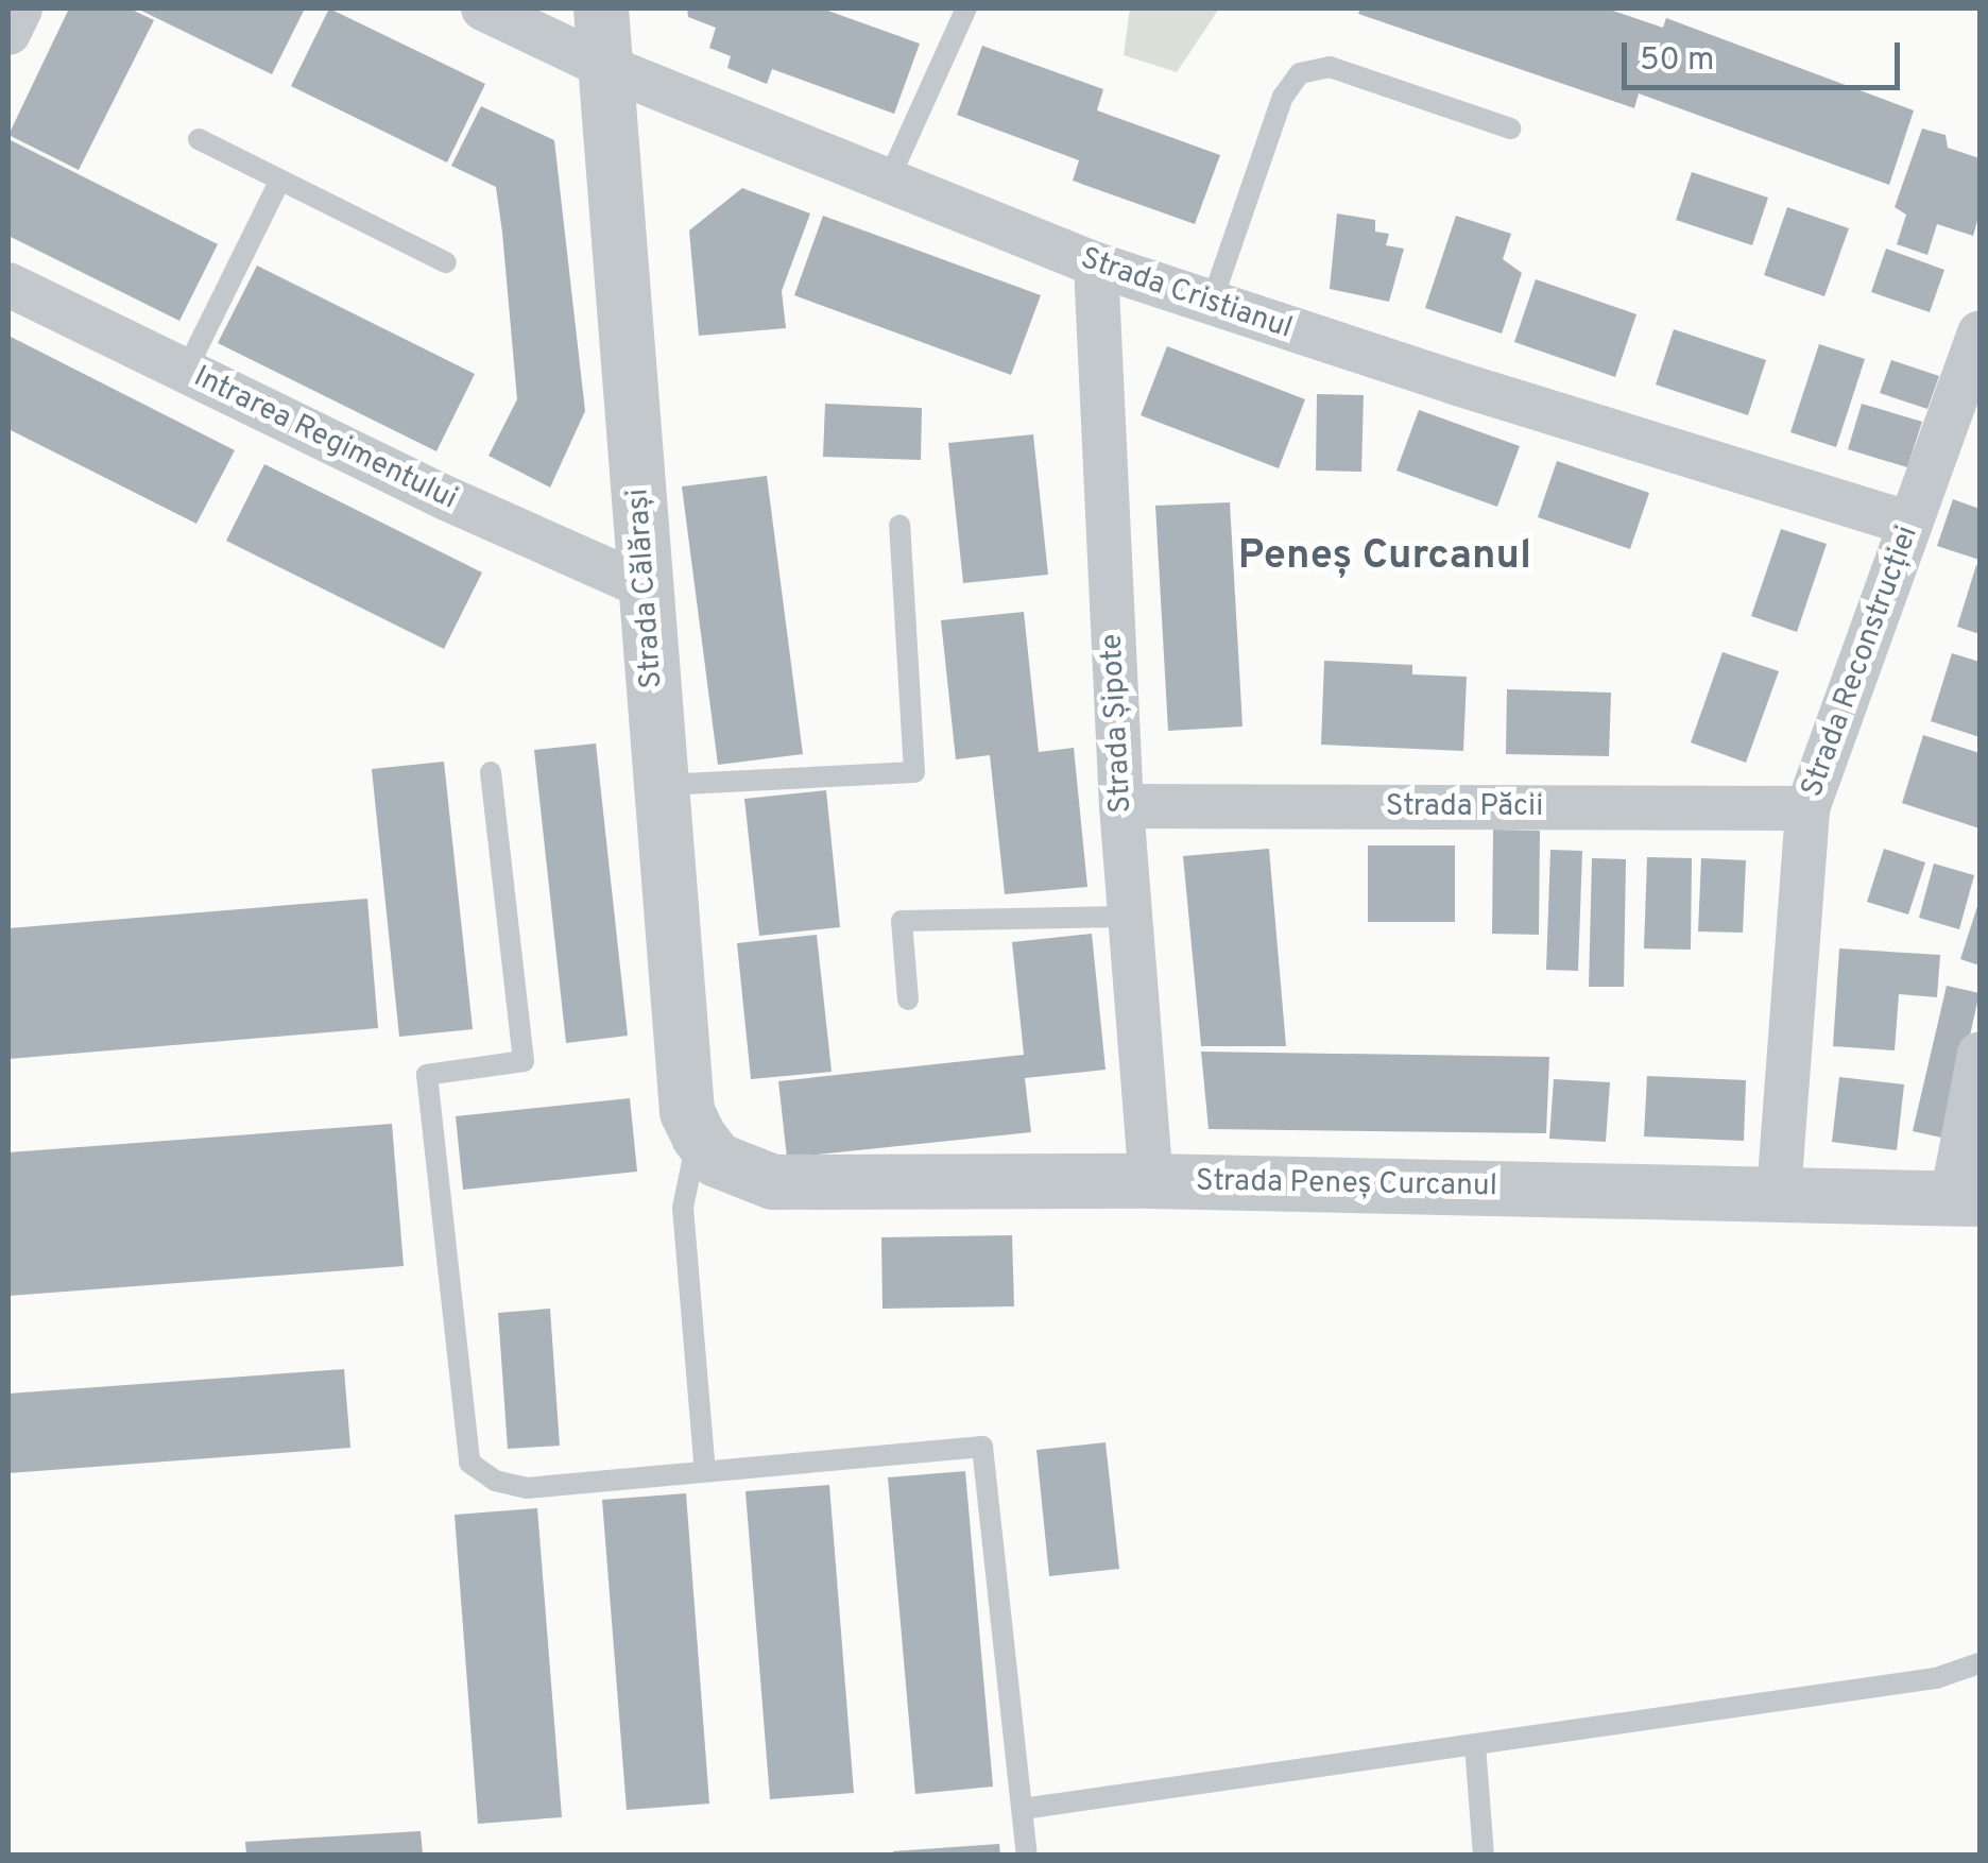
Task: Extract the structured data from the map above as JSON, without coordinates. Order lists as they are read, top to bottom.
{
  "streets": {
    "street": [
      "Strada Cristianul",
      "Intrarea Regimentului",
      "Strada Călărași",
      "Strada Reconstrucției",
      "Strada Șipote",
      "Strada Păcii",
      "Strada Peneș Curcanul"
    ]
  },
  "crossings": [
    ["Strada Cristianul", "Strada Călărași"],
    ["Strada Cristianul", "Strada Reconstrucției"],
    ["Strada Cristianul", "Strada Șipote"],
    ["Intrarea Regimentului", "Strada Călărași"],
    ["Strada Călărași", "Strada Peneș Curcanul"],
    ["Strada Reconstrucției", "Strada Păcii"],
    ["Strada Reconstrucției", "Strada Peneș Curcanul"],
    ["Strada Șipote", "Strada Păcii"],
    ["Strada Șipote", "Strada Peneș Curcanul"]
  ],
  "districts": ["Peneș Curcanul"],
  "scale_bar": "50 m"
}
